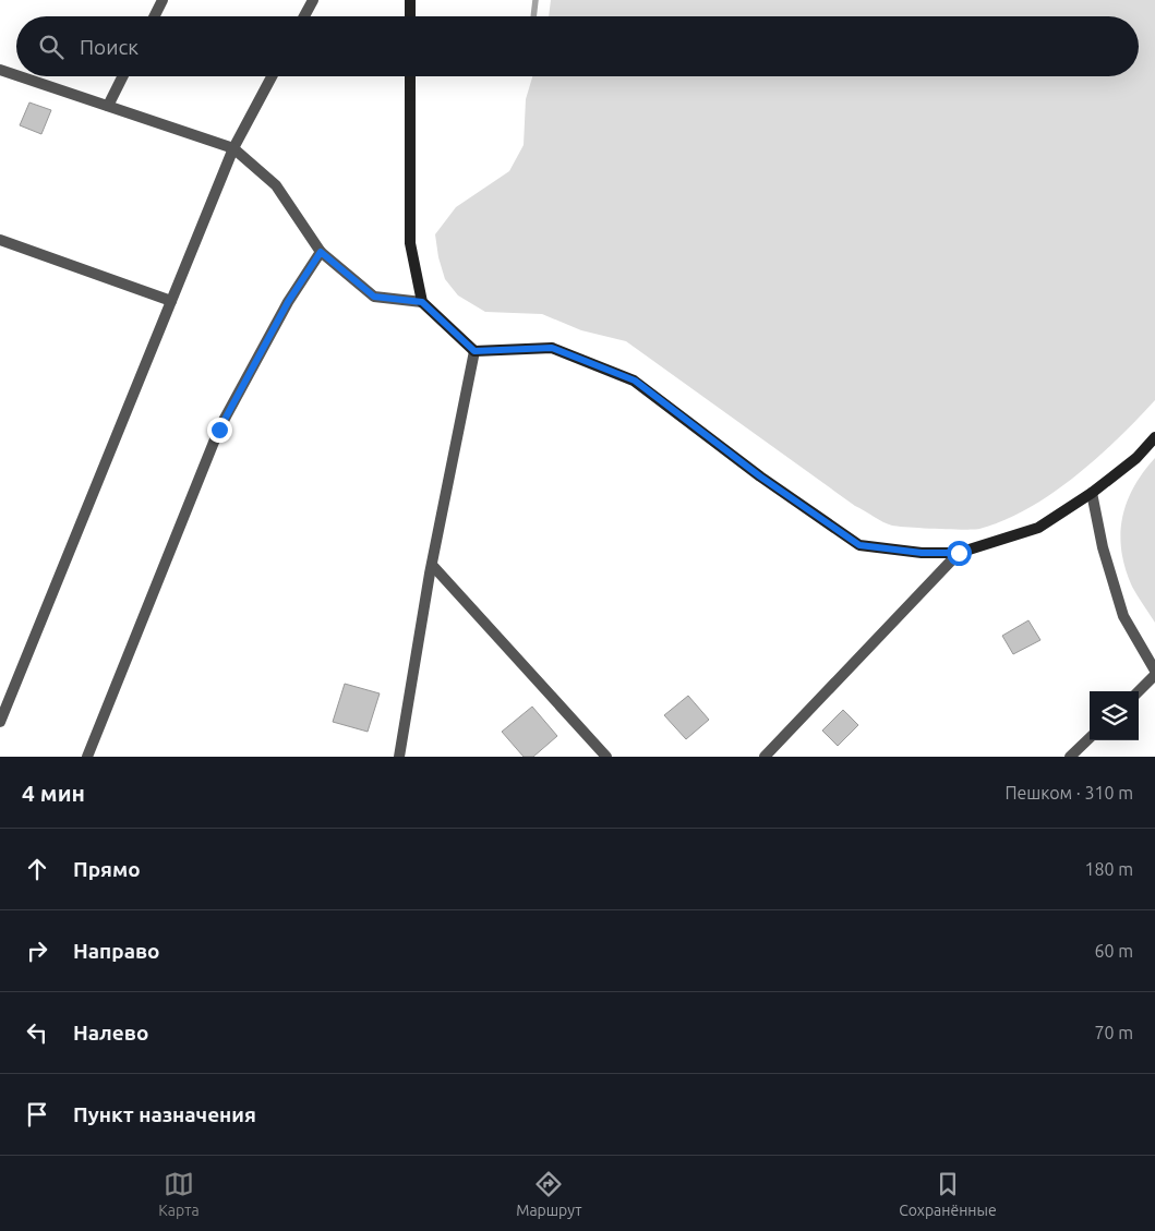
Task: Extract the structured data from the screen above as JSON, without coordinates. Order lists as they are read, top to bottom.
{
  "page": {
    "search": "Поиск",
    "heading": ["4 мин", "Пешком · 310 m"],
    "list": [
      ["Прямо", "180 m"],
      ["Направо", "60 m"],
      ["Налево", "70 m"],
      "Пункт назначения"
    ],
    "nav": ["Карта", "Маршрут", "Сохранённые"]
  }
}
